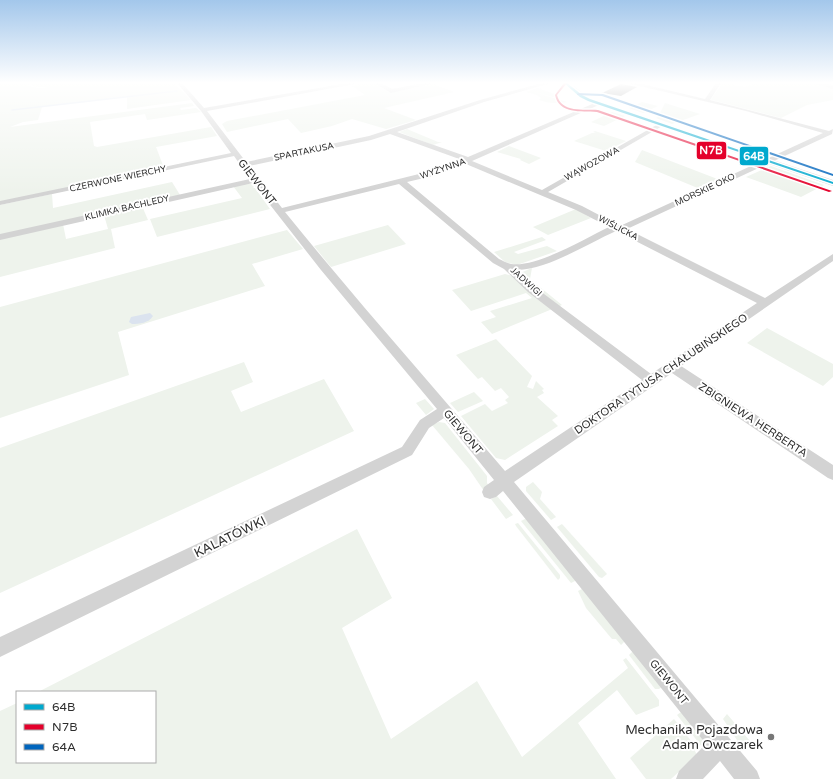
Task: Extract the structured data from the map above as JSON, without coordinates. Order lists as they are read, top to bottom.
{
  "streets": {
    "street": [
      "SPARTAKUSA",
      "WĄWOZOWA",
      "WYŻYNNA",
      "CZERWONE WIERCHY",
      "GIEWONT",
      "MORSKIE OKO",
      "KLIMKA BACHLEDY",
      "WIŚLICKA",
      "JADWIGI",
      "DOKTORA TYTUSA CHAŁUBIŃSKIEGO",
      "ZBIGNIEWA HERBERTA",
      "KALATÓWKI"
    ]
  },
  "crossings": [
    ["SPARTAKUSA", "GIEWONT"],
    ["SPARTAKUSA", "WIŚLICKA"],
    ["WĄWOZOWA", "WIŚLICKA"],
    ["WYŻYNNA", "GIEWONT"],
    ["WYŻYNNA", "WIŚLICKA"],
    ["WYŻYNNA", "JADWIGI"],
    ["CZERWONE WIERCHY", "GIEWONT"],
    ["GIEWONT", "KLIMKA BACHLEDY"],
    ["GIEWONT", "DOKTORA TYTUSA CHAŁUBIŃSKIEGO"],
    ["GIEWONT", "KALATÓWKI"],
    ["MORSKIE OKO", "WIŚLICKA"],
    ["MORSKIE OKO", "JADWIGI"],
    ["WIŚLICKA", "DOKTORA TYTUSA CHAŁUBIŃSKIEGO"],
    ["JADWIGI", "DOKTORA TYTUSA CHAŁUBIŃSKIEGO"],
    ["DOKTORA TYTUSA CHAŁUBIŃSKIEGO", "ZBIGNIEWA HERBERTA"]
  ],
  "places": ["Mechanika Pojazdowa Adam Owczarek"],
  "lines": ["transit line 64B", "transit line N7B", "transit line 64A"],
  "legend": ["64B", "N7B", "64A"]
}
